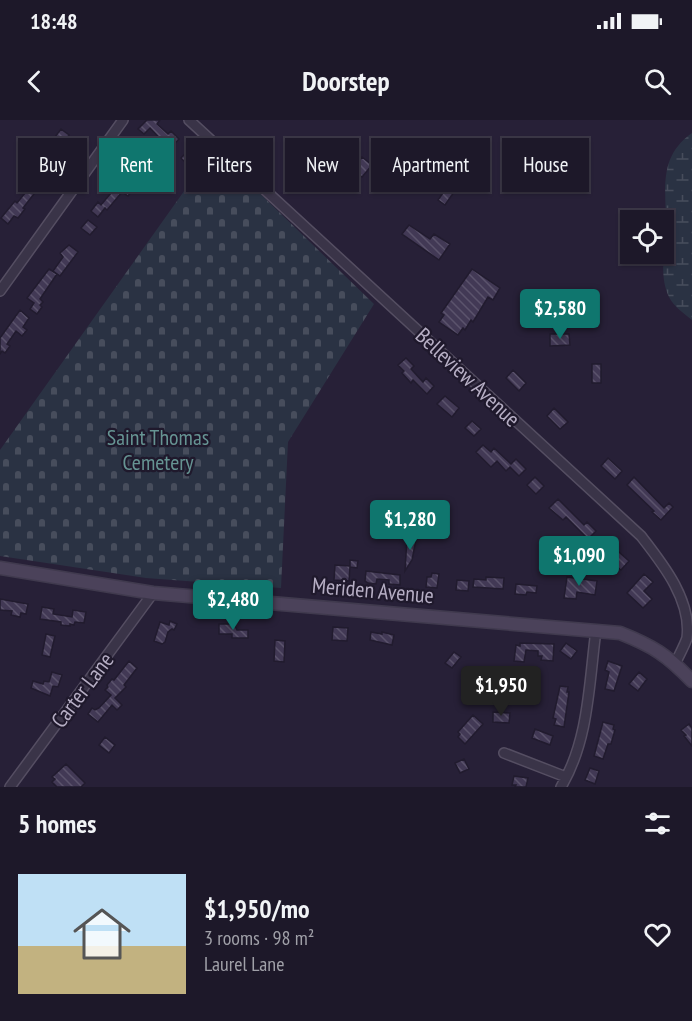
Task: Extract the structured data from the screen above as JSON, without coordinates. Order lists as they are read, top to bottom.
{
  "streets": {
    "main road": ["Meriden Avenue"],
    "street": ["Belleview Avenue", "Carter Lane"]
  },
  "crossings": [
    ["Belleview Avenue", "Meriden Avenue"],
    ["Meriden Avenue", "Carter Lane"]
  ],
  "parks": ["Saint Thomas Cemetery"],
  "page": {
    "status": "18:48",
    "header": "Doorstep",
    "chip": [
      "Buy",
      "Rent",
      "Filters",
      "New",
      "Apartment",
      "House"
    ],
    "price": [
      "$2,580",
      "$1,280",
      "$1,090",
      "$2,480",
      "$1,950"
    ],
    "heading": "5 homes",
    "list": [
      {
        "name": "$1,950/mo",
        "note": "3 rooms · 98 m² · Laurel Lane"
      }
    ]
  }
}
